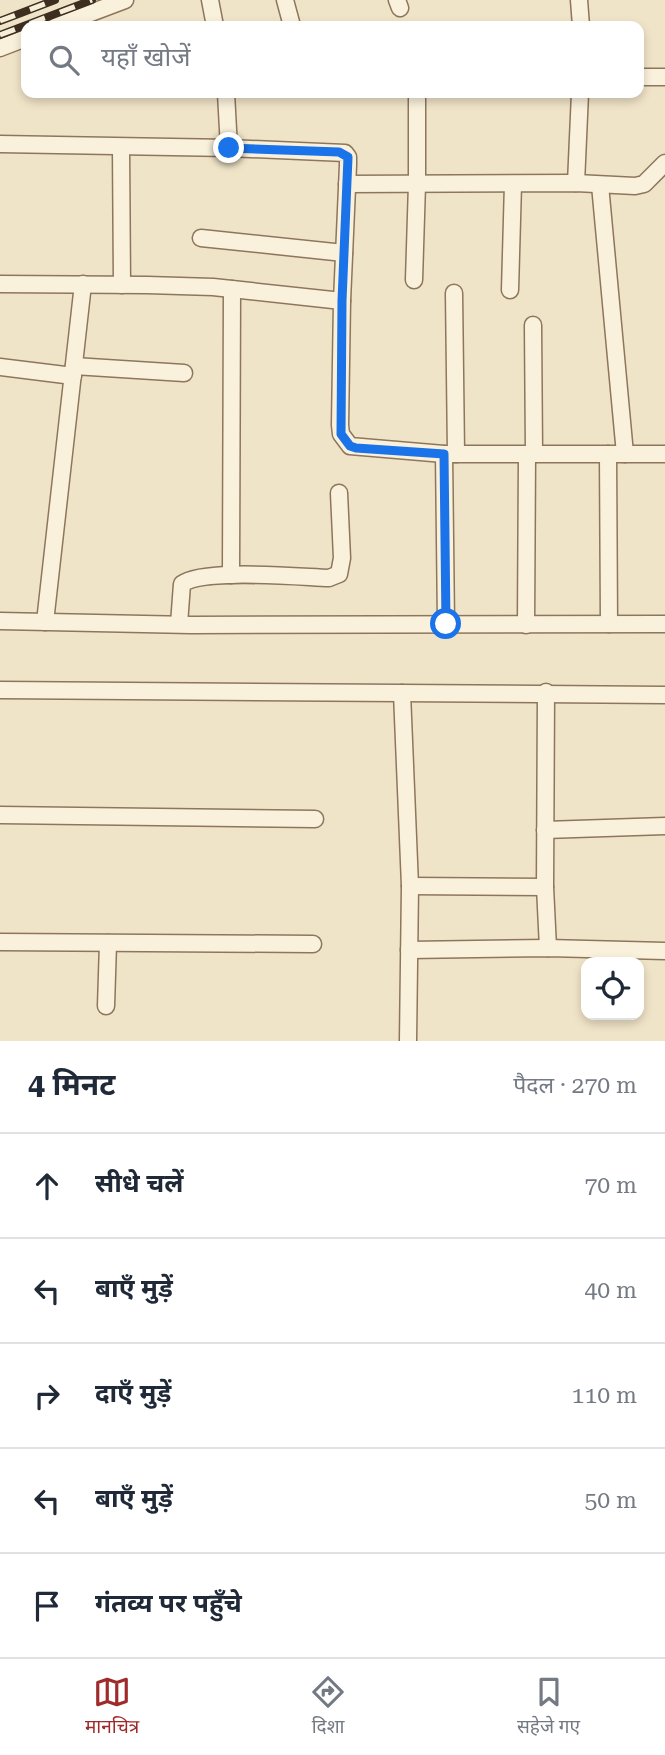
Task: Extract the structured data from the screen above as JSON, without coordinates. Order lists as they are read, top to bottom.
{
  "page": {
    "search": "यहाँ खोजें",
    "heading": ["4 मिनट", "पैदल · 270 m"],
    "list": [
      ["सीधे चलें", "70 m"],
      ["बाएँ मुड़ें", "40 m"],
      ["दाएँ मुड़ें", "110 m"],
      ["बाएँ मुड़ें", "50 m"],
      "गंतव्य पर पहुँचे"
    ],
    "nav": ["मानचित्र", "दिशा", "सहेजे गए"]
  }
}
